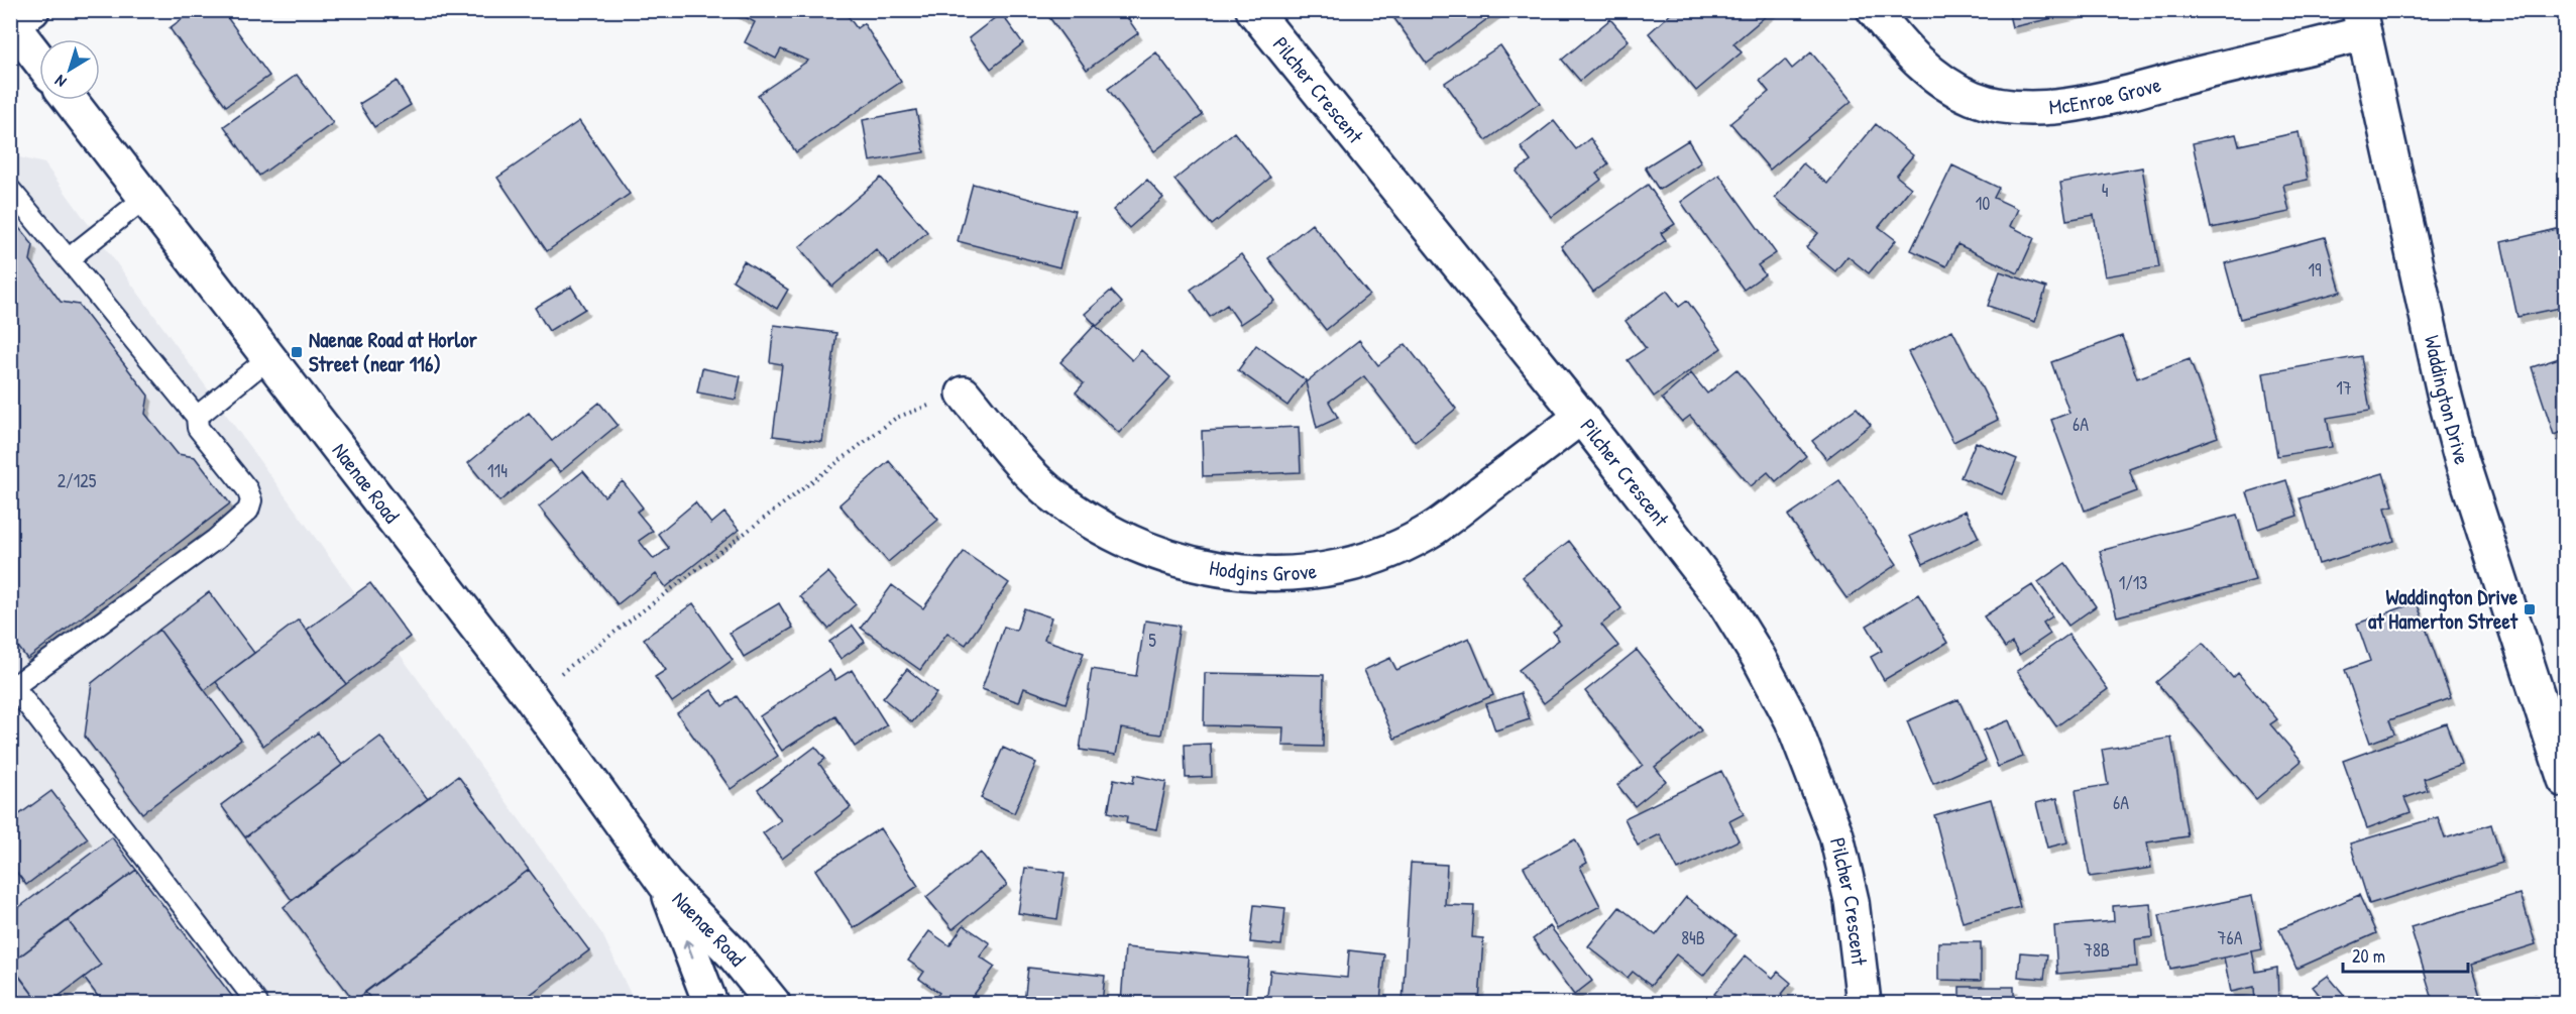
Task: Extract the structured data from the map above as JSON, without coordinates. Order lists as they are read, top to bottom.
{
  "streets": {
    "street": [
      "Pilcher Crescent",
      "McEnroe Grove",
      "Waddington Drive",
      "Naenae Road",
      "Hodgins Grove"
    ]
  },
  "crossings": [
    ["Pilcher Crescent", "Hodgins Grove"],
    ["McEnroe Grove", "Waddington Drive"]
  ],
  "places": {
    "transit": ["Naenae Road at Horlor Street (near 116)", "Waddington Drive at Hamerton Street"]
  },
  "house_numbers": [
    "4",
    "10",
    "19",
    "17",
    "6A",
    "114",
    "2/125",
    "1/13",
    "5",
    "6A",
    "84B",
    "76A",
    "78B"
  ],
  "scale_bar": "20 m",
  "north": "bottom left"
}
